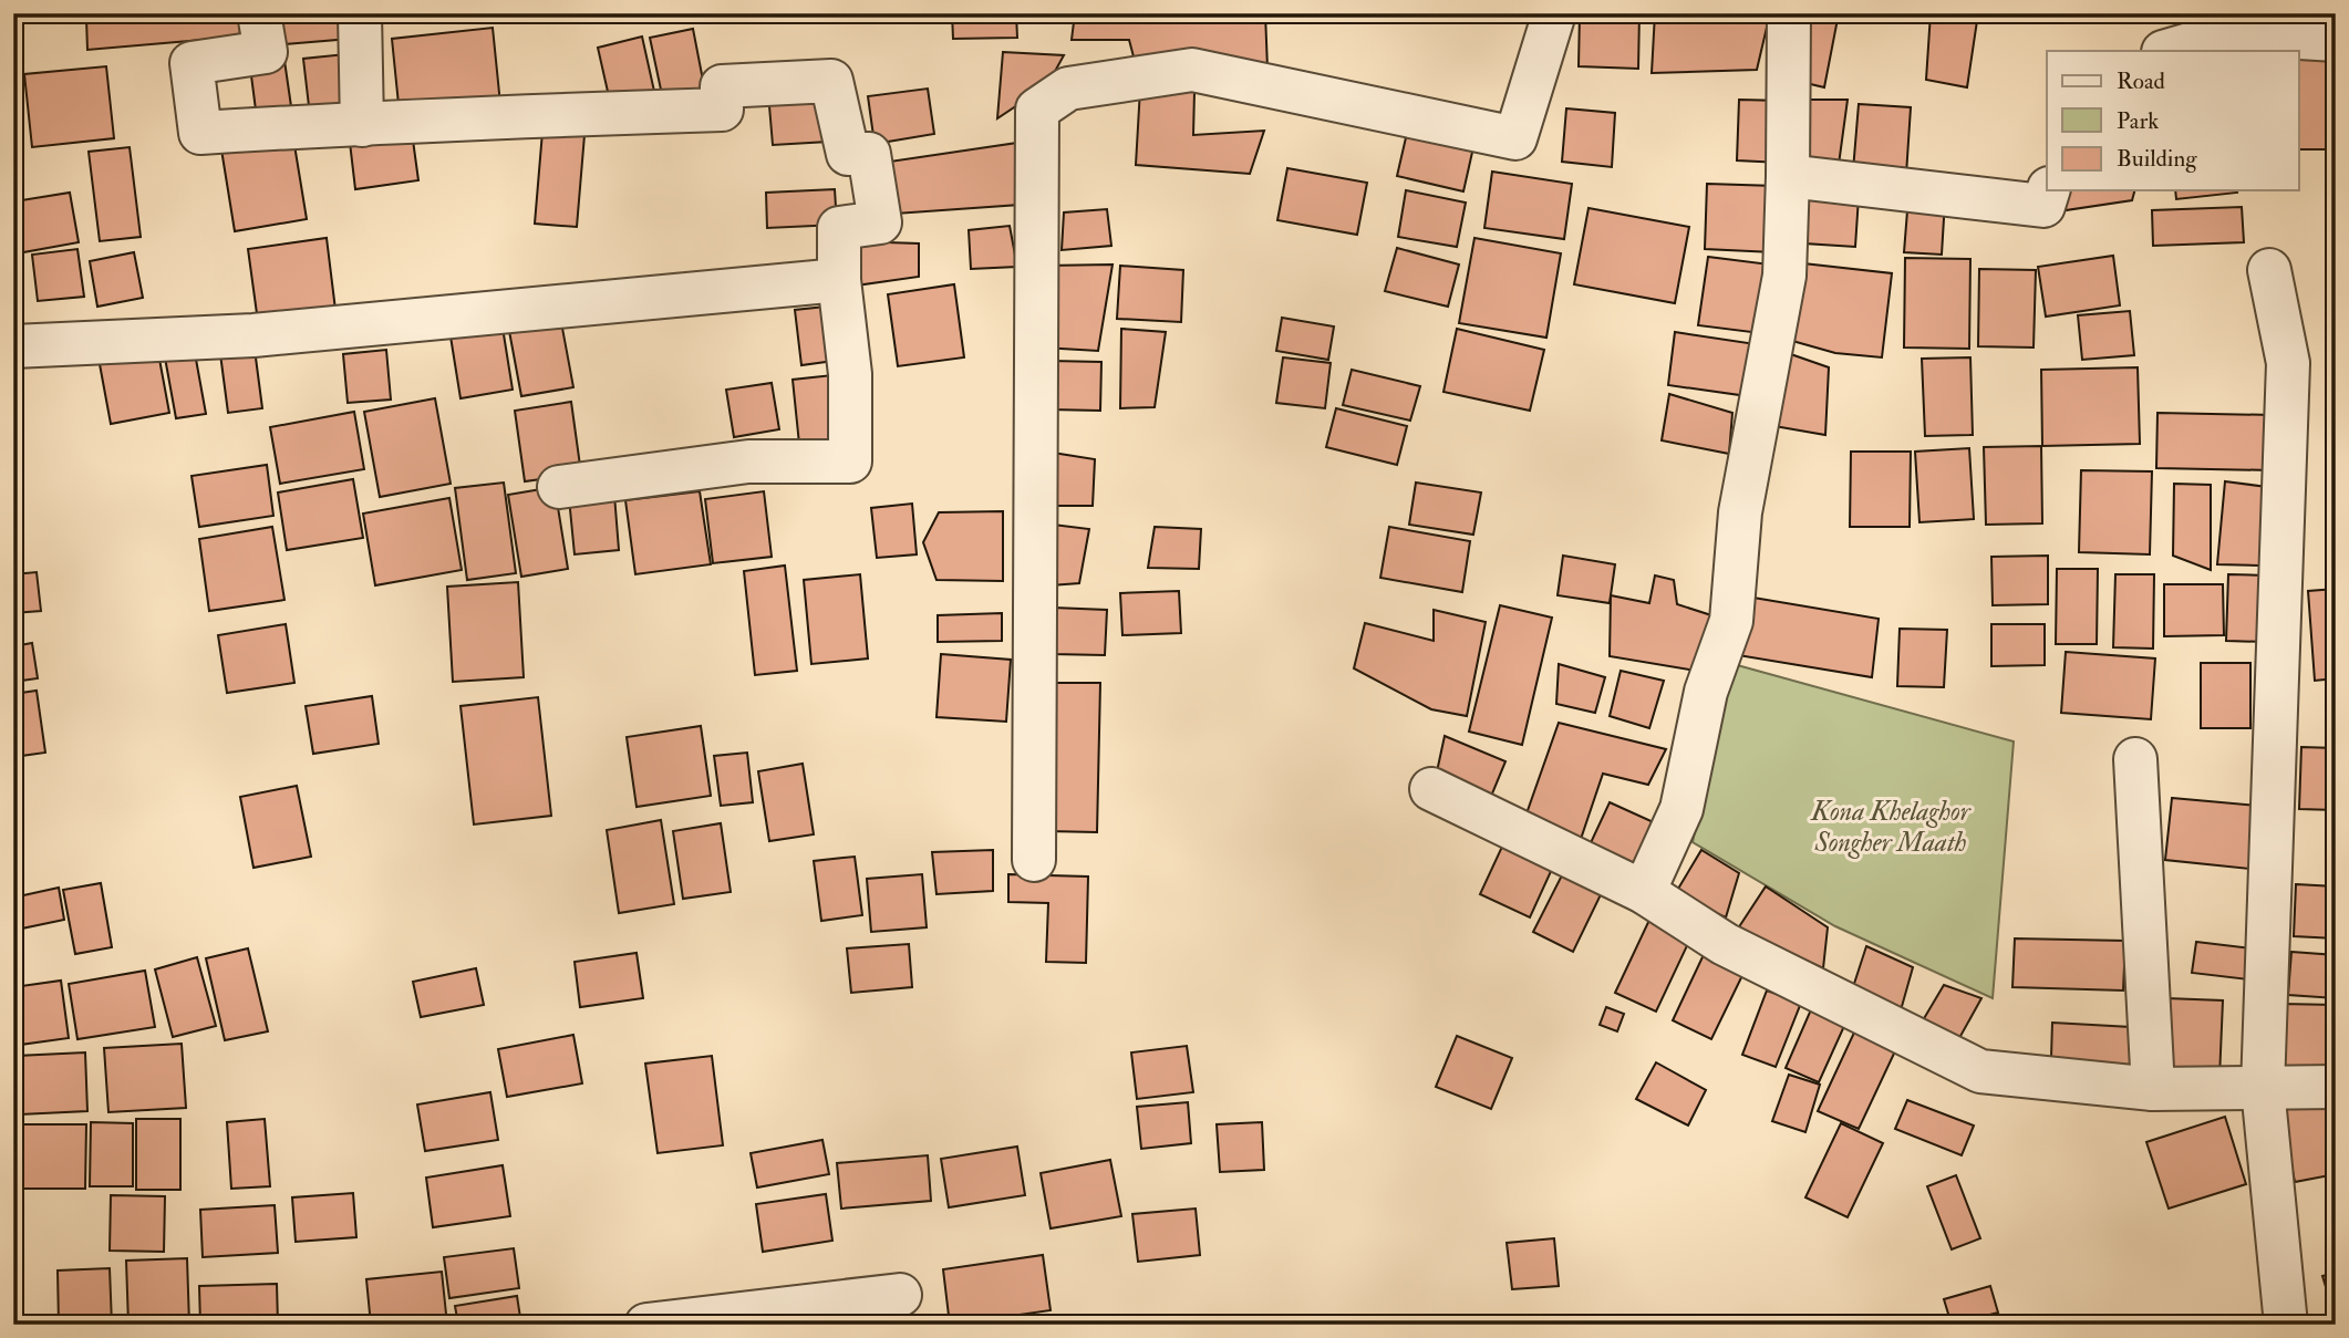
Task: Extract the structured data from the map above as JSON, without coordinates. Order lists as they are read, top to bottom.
{
  "parks": ["Kona Khelaghor Songher Maath"],
  "legend": ["Road", "Park", "Building"]
}
